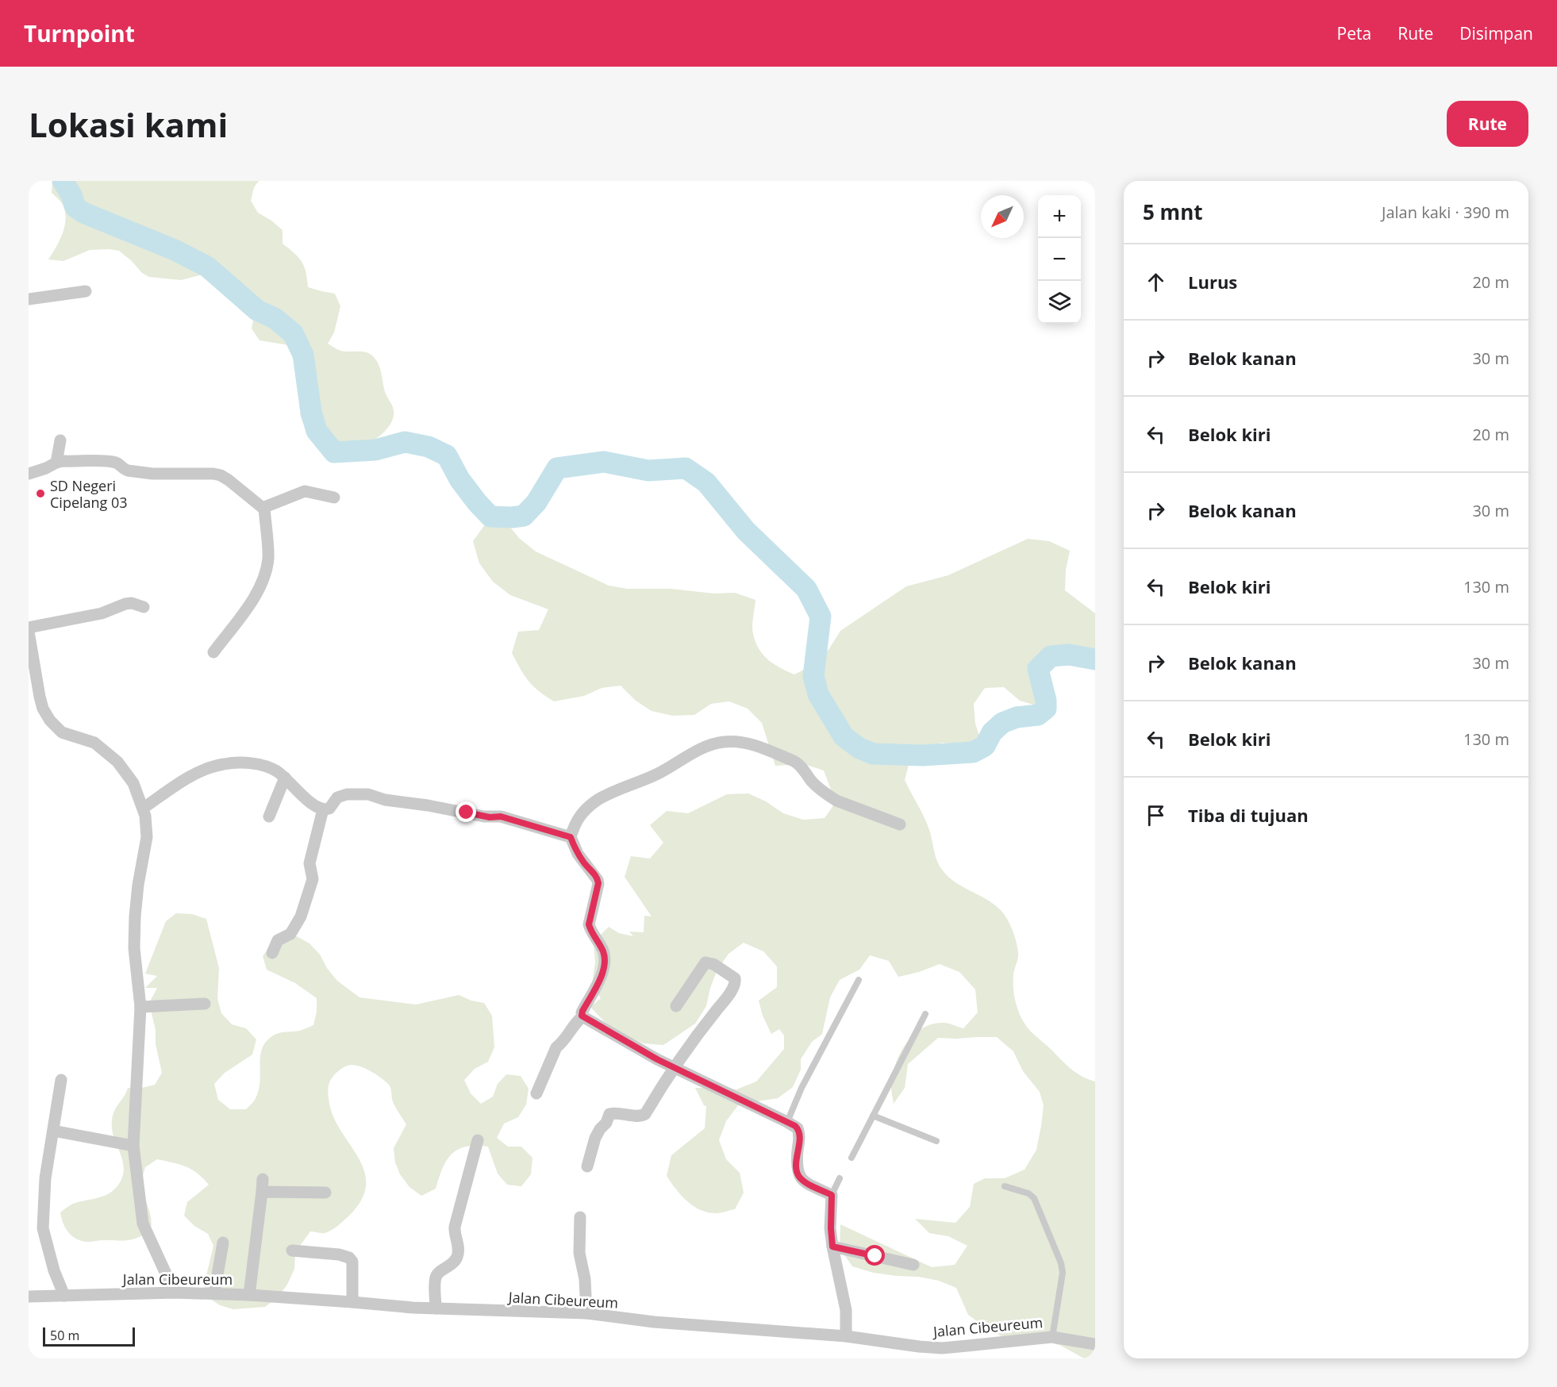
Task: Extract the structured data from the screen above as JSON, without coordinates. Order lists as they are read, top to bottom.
{
  "streets": {
    "street": ["Jalan Cibeureum"]
  },
  "places": ["SD Negeri Cipelang 03"],
  "scale_bar": "50 m",
  "north": "bottom left",
  "page": {
    "header": "Turnpoint",
    "nav": ["Peta", "Rute", "Disimpan"],
    "buttons": "Rute",
    "title": "Lokasi kami",
    "heading": ["5 mnt", "Jalan kaki · 390 m"],
    "map_buttons": ["+", "−"],
    "list": [
      ["Lurus", "20 m"],
      ["Belok kanan", "30 m"],
      ["Belok kiri", "20 m"],
      ["Belok kanan", "30 m"],
      ["Belok kiri", "130 m"],
      ["Belok kanan", "30 m"],
      ["Belok kiri", "130 m"],
      "Tiba di tujuan"
    ],
    "scale": "50 m"
  }
}
